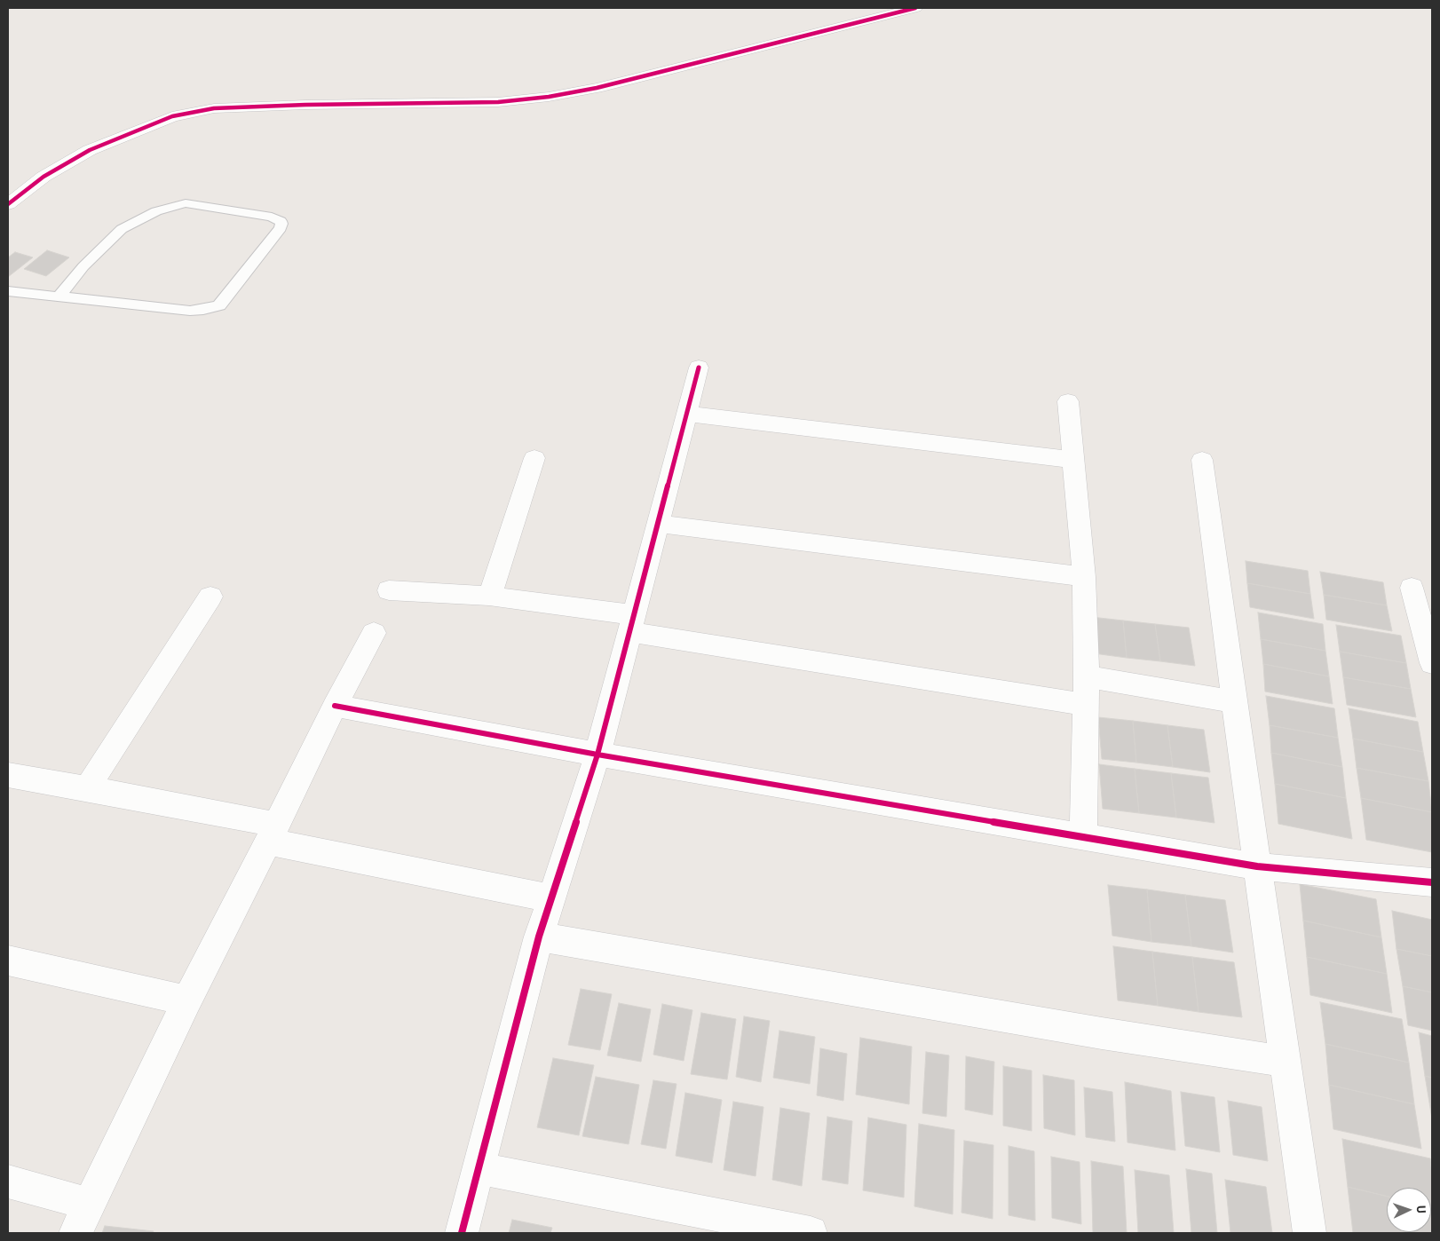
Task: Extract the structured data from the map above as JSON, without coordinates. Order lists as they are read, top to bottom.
{
  "north": "right"
}
